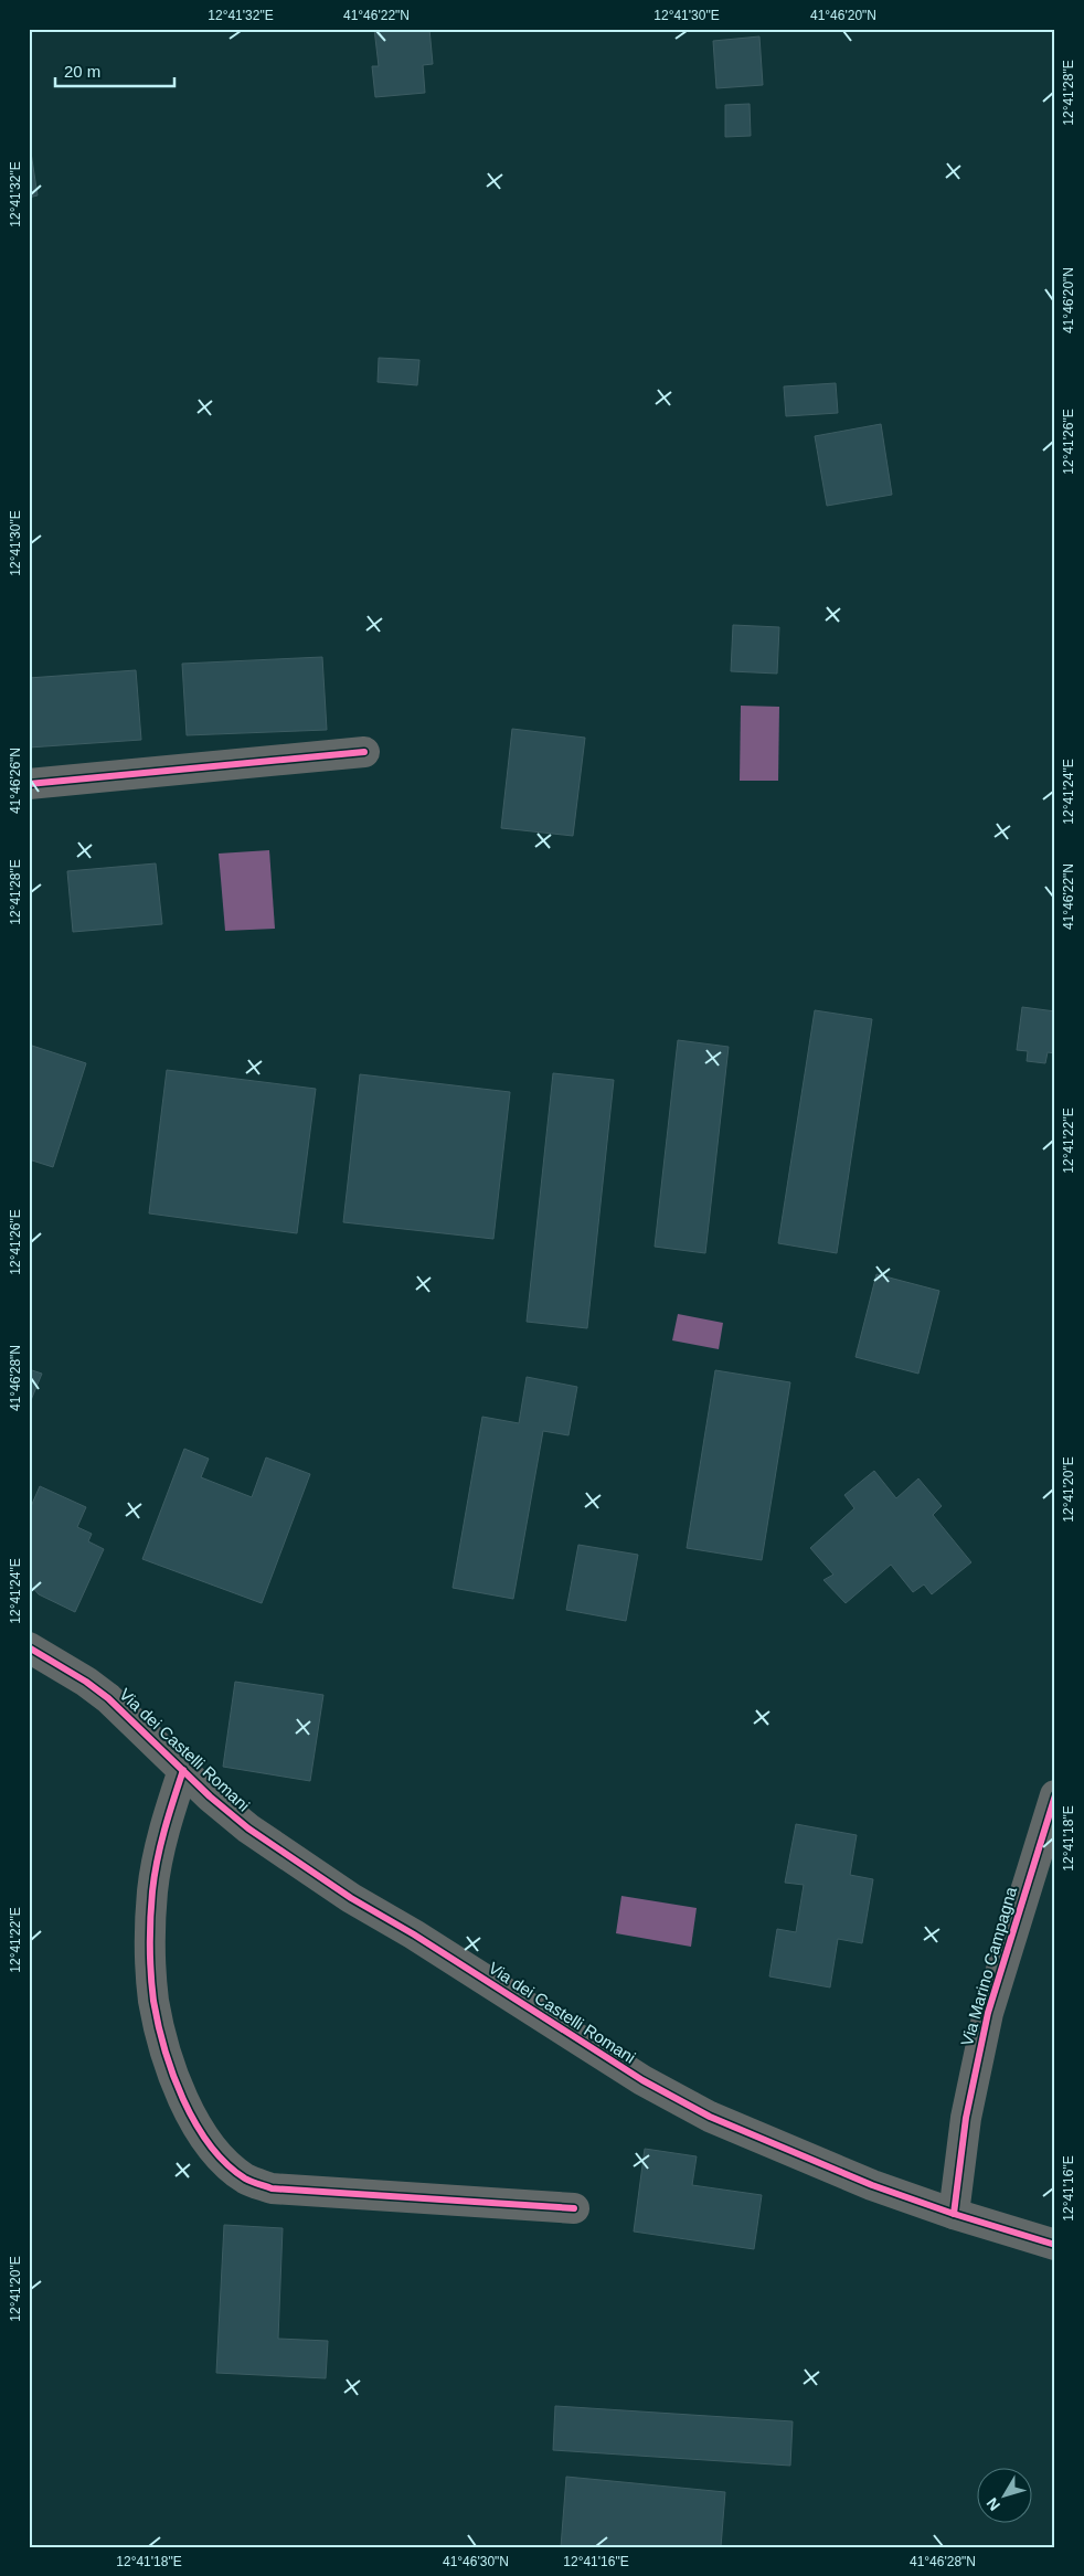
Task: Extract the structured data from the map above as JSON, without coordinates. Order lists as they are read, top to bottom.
{
  "streets": {
    "street": ["Via dei Castelli Romani", "Via Marino Campagna"]
  },
  "crossings": [
    ["Via dei Castelli Romani", "Via Marino Campagna"]
  ],
  "scale_bar": "20 m",
  "north": "bottom left",
  "coordinates": [
    "12°41'32\"E",
    "41°46'22\"N",
    "12°41'30\"E",
    "41°46'20\"N",
    "12°41'28\"E",
    "12°41'26\"E",
    "41°46'26\"N",
    "12°41'24\"E",
    "12°41'22\"E",
    "41°46'28\"N",
    "12°41'20\"E",
    "12°41'18\"E",
    "12°41'16\"E",
    "41°46'30\"N"
  ]
}
